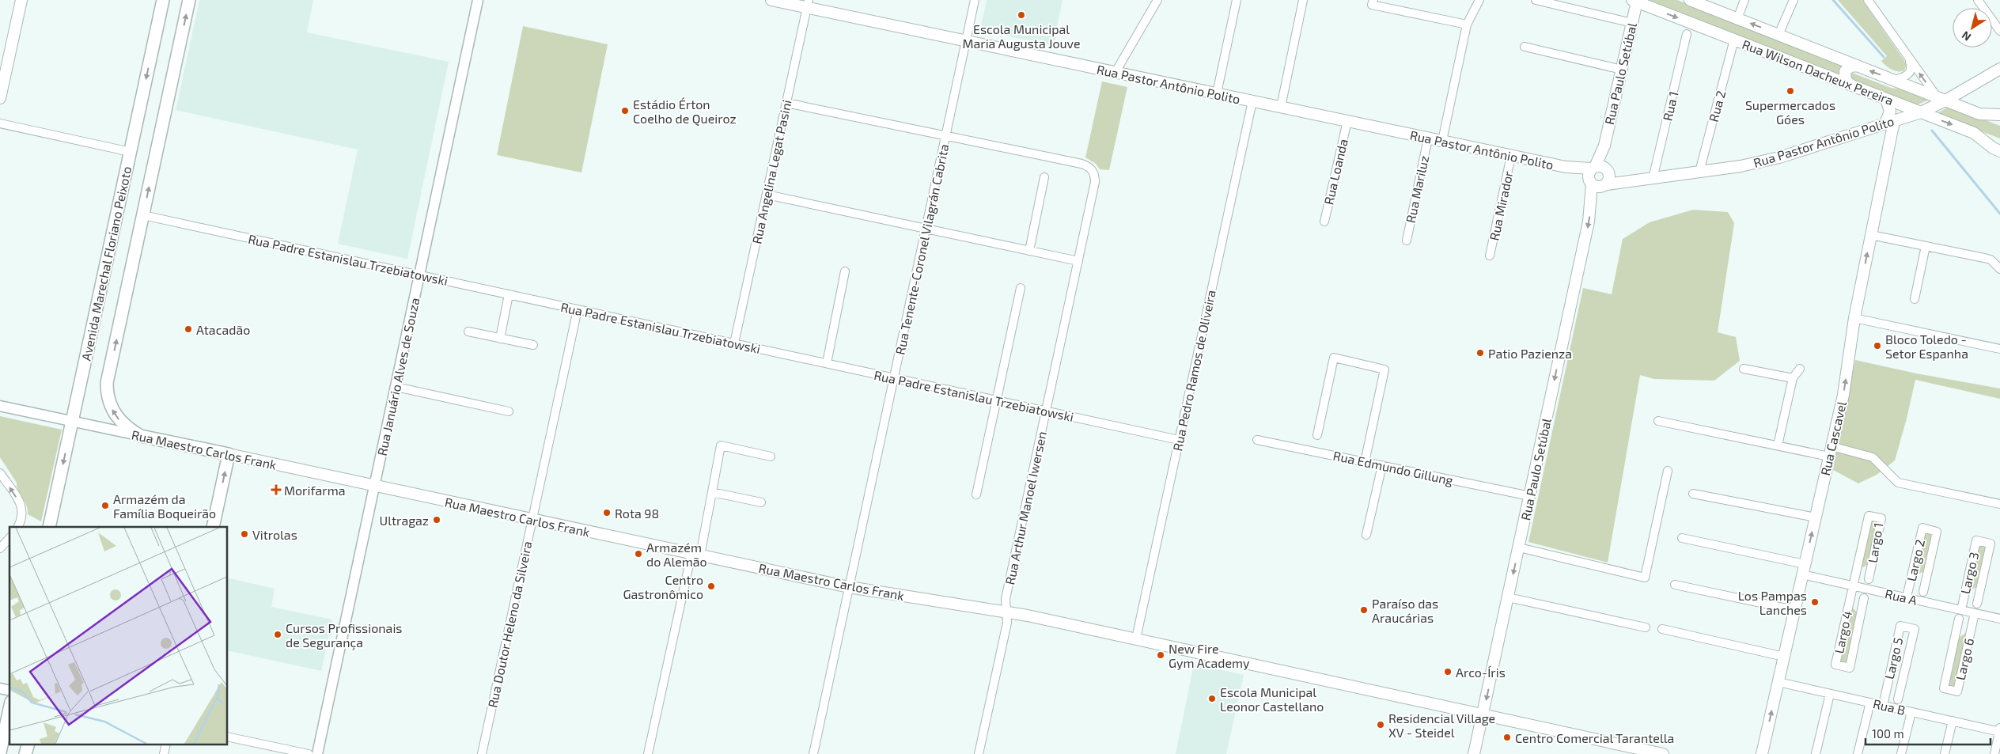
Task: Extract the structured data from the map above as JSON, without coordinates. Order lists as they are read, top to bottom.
{
  "streets": {
    "main road": [
      "Rua Wilson Dacheux Pereira",
      "Rua Paulo Setúbal",
      "Rua Pastor Antônio Polito",
      "Avenida Marechal Floriano Peixoto",
      "Rua Cascavel",
      "Rua Maestro Carlos Frank"
    ],
    "street": [
      "Rua 1",
      "Rua 2",
      "Rua Angelina Legat Pasini",
      "Rua Loanda",
      "Rua Mariluz",
      "Rua Mirador",
      "Rua Tenente-Coronel Vilagrán Cabrita",
      "Rua Padre Estanislau Trzebiatowski",
      "Rua Pedro Ramos de Oliveira",
      "Rua Januário Alves de Souza",
      "Rua Edmundo Gillung",
      "Rua Arthur Manoel Iwersen",
      "Largo 1",
      "Largo 2",
      "Largo 3",
      "Rua A",
      "Rua Doutor Heleno da Silveira",
      "Largo 4",
      "Largo 5",
      "Largo 6",
      "Rua B"
    ]
  },
  "crossings": [
    ["Rua Wilson Dacheux Pereira", "Rua Paulo Setúbal"],
    ["Rua Wilson Dacheux Pereira", "Rua Pastor Antônio Polito"],
    ["Rua Wilson Dacheux Pereira", "Rua 2"],
    ["Rua Wilson Dacheux Pereira", "Rua Cascavel"],
    ["Rua Paulo Setúbal", "Rua Pastor Antônio Polito"],
    ["Rua Paulo Setúbal", "Rua Maestro Carlos Frank"],
    ["Rua Paulo Setúbal", "Rua Edmundo Gillung"],
    ["Rua Pastor Antônio Polito", "Rua 1"],
    ["Rua Pastor Antônio Polito", "Rua 2"],
    ["Rua Pastor Antônio Polito", "Rua Angelina Legat Pasini"],
    ["Rua Pastor Antônio Polito", "Rua Loanda"],
    ["Rua Pastor Antônio Polito", "Rua Mariluz"],
    ["Rua Pastor Antônio Polito", "Rua Mirador"],
    ["Rua Pastor Antônio Polito", "Rua Tenente-Coronel Vilagrán Cabrita"],
    ["Rua Pastor Antônio Polito", "Rua Pedro Ramos de Oliveira"],
    ["Rua Pastor Antônio Polito", "Rua Cascavel"],
    ["Rua Angelina Legat Pasini", "Rua Padre Estanislau Trzebiatowski"],
    ["Rua Tenente-Coronel Vilagrán Cabrita", "Rua Padre Estanislau Trzebiatowski"],
    ["Rua Tenente-Coronel Vilagrán Cabrita", "Rua Maestro Carlos Frank"],
    ["Rua Tenente-Coronel Vilagrán Cabrita", "Rua Arthur Manoel Iwersen"],
    ["Rua Padre Estanislau Trzebiatowski", "Avenida Marechal Floriano Peixoto"],
    ["Rua Padre Estanislau Trzebiatowski", "Rua Pedro Ramos de Oliveira"],
    ["Rua Padre Estanislau Trzebiatowski", "Rua Januário Alves de Souza"],
    ["Rua Padre Estanislau Trzebiatowski", "Rua Arthur Manoel Iwersen"],
    ["Rua Padre Estanislau Trzebiatowski", "Rua Doutor Heleno da Silveira"],
    ["Avenida Marechal Floriano Peixoto", "Rua Maestro Carlos Frank"],
    ["Rua Pedro Ramos de Oliveira", "Rua Maestro Carlos Frank"],
    ["Rua Januário Alves de Souza", "Rua Maestro Carlos Frank"],
    ["Rua Cascavel", "Rua A"],
    ["Rua Cascavel", "Rua B"],
    ["Rua Maestro Carlos Frank", "Rua Arthur Manoel Iwersen"],
    ["Rua Maestro Carlos Frank", "Rua Doutor Heleno da Silveira"],
    ["Largo 1", "Rua A"],
    ["Largo 1", "Largo 4"],
    ["Largo 2", "Rua A"],
    ["Largo 3", "Rua A"],
    ["Rua A", "Largo 4"],
    ["Rua A", "Largo 6"],
    ["Largo 5", "Rua B"]
  ],
  "one_way": ["Rua Paulo Setúbal", "Rua Cascavel"],
  "places": {
    "other": [
      "Escola Municipal Maria Augusta Jouve",
      "Supermercados Góes",
      "Estádio Érton Coelho de Queiroz",
      "Atacadão",
      "Bloco Toledo - Setor Espanha",
      "Patio Pazienza",
      "Armazém da Família Boqueirão",
      "Rota 98",
      "Ultragaz",
      "Vitrolas",
      "Armazém do Alemão",
      "Centro Gastronômico",
      "Los Pampas Lanches",
      "Paraíso das Araucárias",
      "Cursos Profissionais de Segurança",
      "New Fire Gym Academy",
      "Arco-Íris",
      "Escola Municipal Leonor Castellano",
      "Residencial Village XV - Steidel",
      "Centro Comercial Tarantella"
    ],
    "health": ["Morifarma"]
  },
  "scale_bar": "100 m",
  "north": "bottom left"
}
